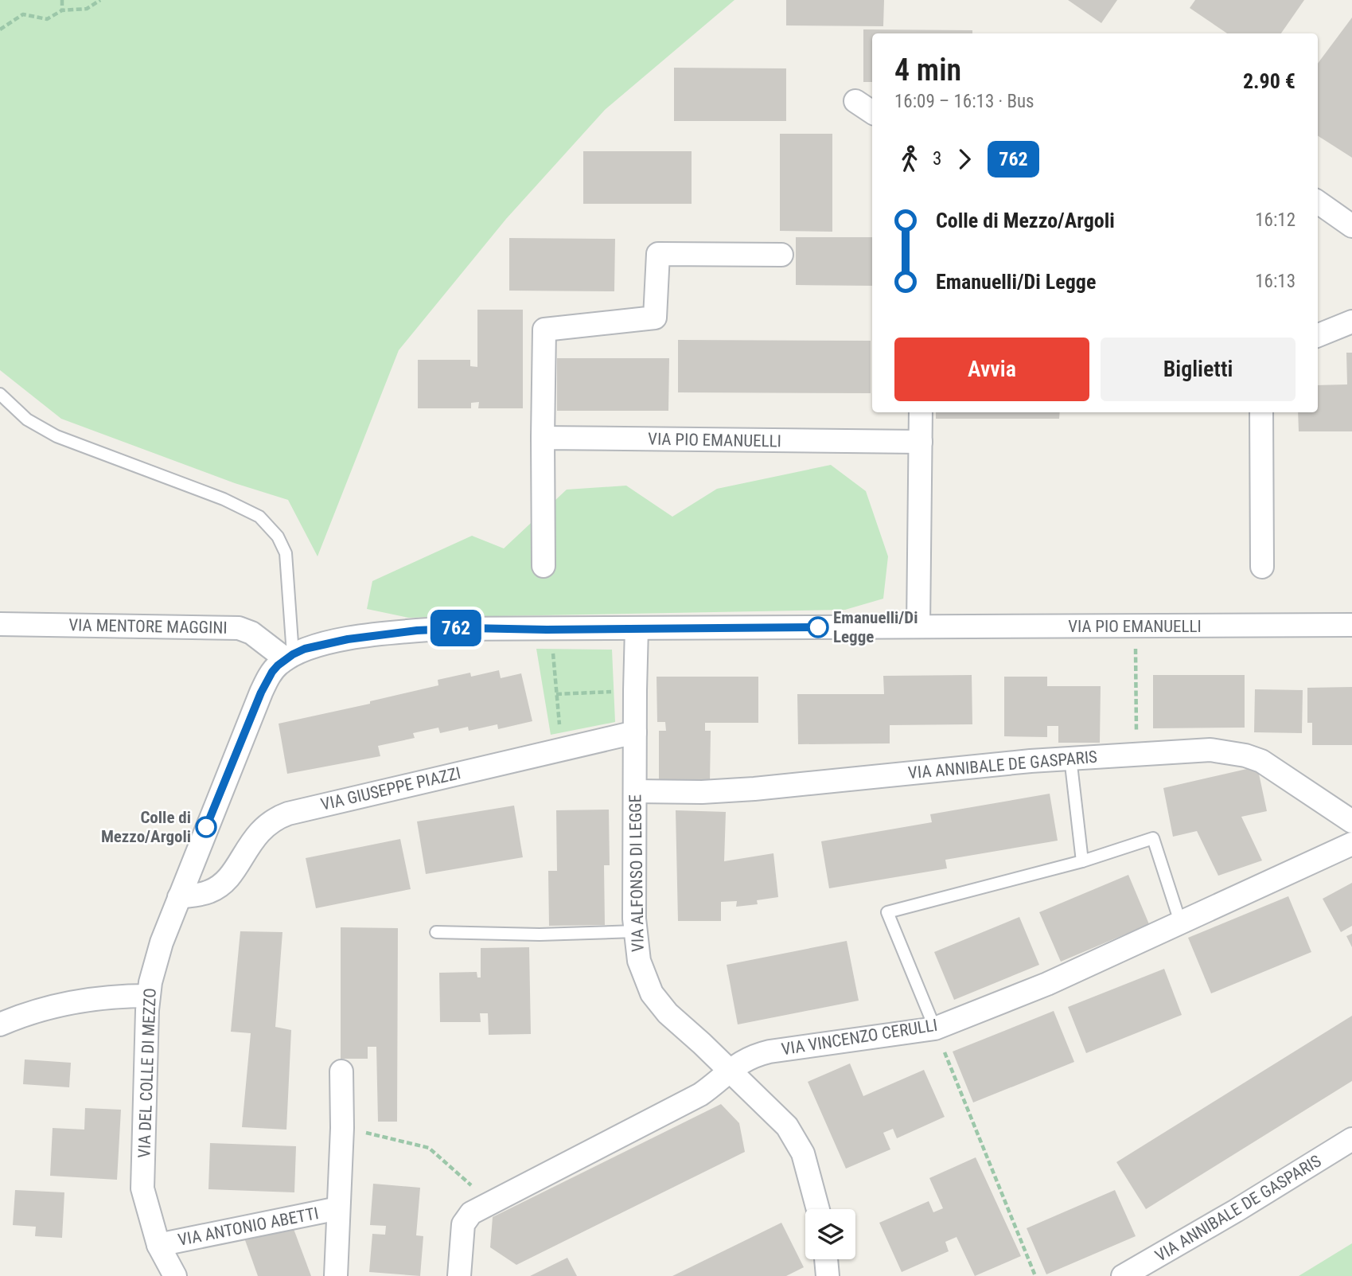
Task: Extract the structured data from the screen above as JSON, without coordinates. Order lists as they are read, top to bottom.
{
  "streets": {
    "street": [
      "VIA PIO EMANUELLI",
      "VIA MENTORE MAGGINI",
      "VIA ANNIBALE DE GASPARIS",
      "VIA GIUSEPPE PIAZZI",
      "VIA ALFONSO DI LEGGE",
      "VIA VINCENZO CERULLI",
      "VIA DEL COLLE DI MEZZO",
      "VIA ANTONIO ABETTI"
    ]
  },
  "crossings": [
    ["VIA PIO EMANUELLI", "VIA MENTORE MAGGINI"],
    ["VIA PIO EMANUELLI", "VIA ALFONSO DI LEGGE"],
    ["VIA PIO EMANUELLI", "VIA DEL COLLE DI MEZZO"],
    ["VIA MENTORE MAGGINI", "VIA DEL COLLE DI MEZZO"],
    ["VIA ANNIBALE DE GASPARIS", "VIA ALFONSO DI LEGGE"],
    ["VIA GIUSEPPE PIAZZI", "VIA ALFONSO DI LEGGE"],
    ["VIA GIUSEPPE PIAZZI", "VIA DEL COLLE DI MEZZO"],
    ["VIA ALFONSO DI LEGGE", "VIA VINCENZO CERULLI"],
    ["VIA DEL COLLE DI MEZZO", "VIA ANTONIO ABETTI"]
  ],
  "places": ["Emanuelli/Di Legge", "Colle di Mezzo/Argoli"],
  "lines": ["bus line 762"],
  "page": {
    "on_map": "762",
    "heading": ["4 min", "16:09 – 16:13 · Bus", "2.90 €"],
    "legs": ["3", "762"],
    "list": [
      {
        "name": "Colle di Mezzo/Argoli",
        "value": "16:12"
      },
      {
        "name": "Emanuelli/Di Legge",
        "value": "16:13"
      }
    ],
    "buttons": ["Avvia", "Biglietti"]
  }
}
